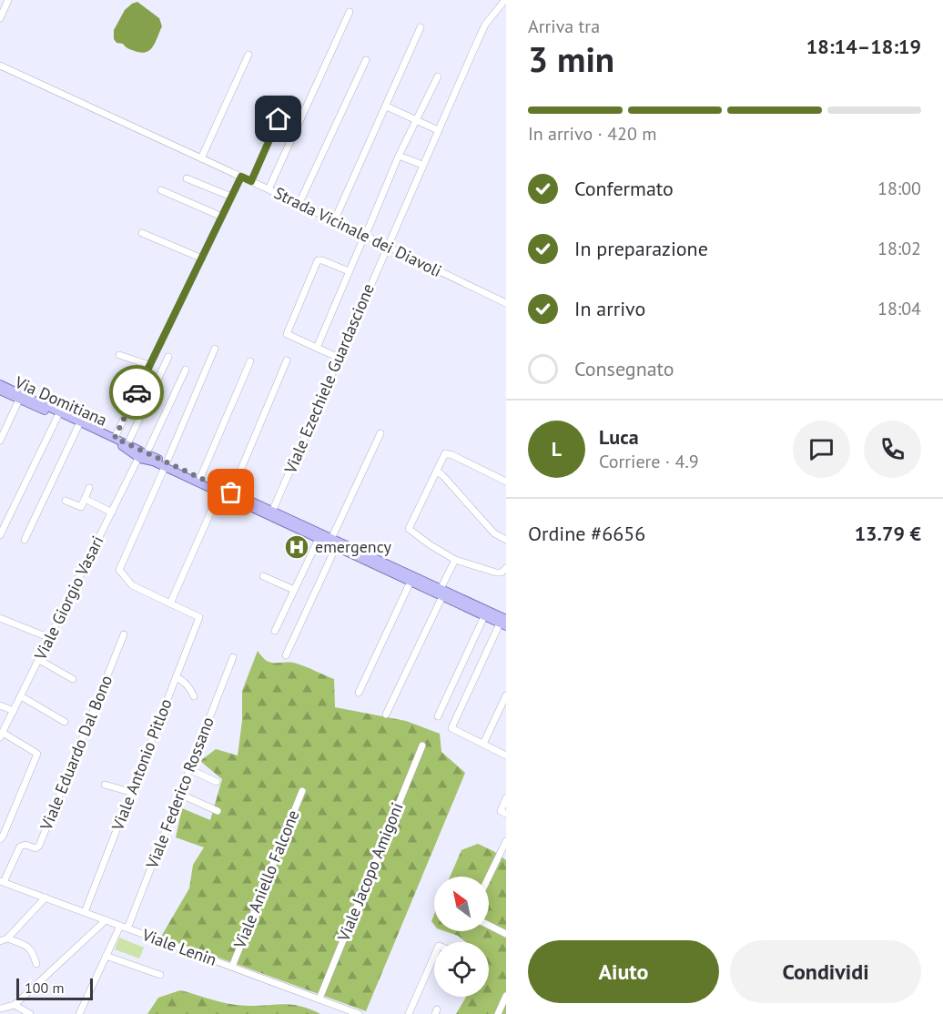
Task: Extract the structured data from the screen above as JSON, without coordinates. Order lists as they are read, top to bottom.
{
  "streets": {
    "main road": ["Via Domitiana"],
    "street": [
      "Strada Vicinale dei Diavoli",
      "Viale Ezechiele Guardascione",
      "Viale Giorgio Vasari",
      "Viale Eduardo Dal Bono",
      "Viale Antonio Pitloo",
      "Viale Federico Rossano",
      "Viale Jacopo Amigoni",
      "Viale Aniello Falcone",
      "Viale Lenin"
    ]
  },
  "crossings": [
    ["Strada Vicinale dei Diavoli", "Viale Ezechiele Guardascione"],
    ["Viale Ezechiele Guardascione", "Via Domitiana"],
    ["Via Domitiana", "Viale Giorgio Vasari"],
    ["Viale Eduardo Dal Bono", "Viale Lenin"],
    ["Viale Antonio Pitloo", "Viale Lenin"],
    ["Viale Federico Rossano", "Viale Lenin"],
    ["Viale Jacopo Amigoni", "Viale Lenin"],
    ["Viale Aniello Falcone", "Viale Lenin"]
  ],
  "places": {
    "hospital": ["emergency"]
  },
  "scale_bar": "100 m",
  "north": "top left",
  "page": {
    "heading": ["3 min", "Arriva tra", "18:14–18:19"],
    "panel": [
      "Luca",
      "Corriere · 4.9",
      "Ordine #6656",
      "13.79 €"
    ],
    "bar": "In arrivo · 420 m",
    "list": [
      ["Confermato", "18:00"],
      ["In preparazione", "18:02"],
      ["In arrivo", "18:04"],
      "Consegnato"
    ],
    "round": "L",
    "buttons": ["Aiuto", "Condividi"],
    "scale": "100 m"
  }
}
